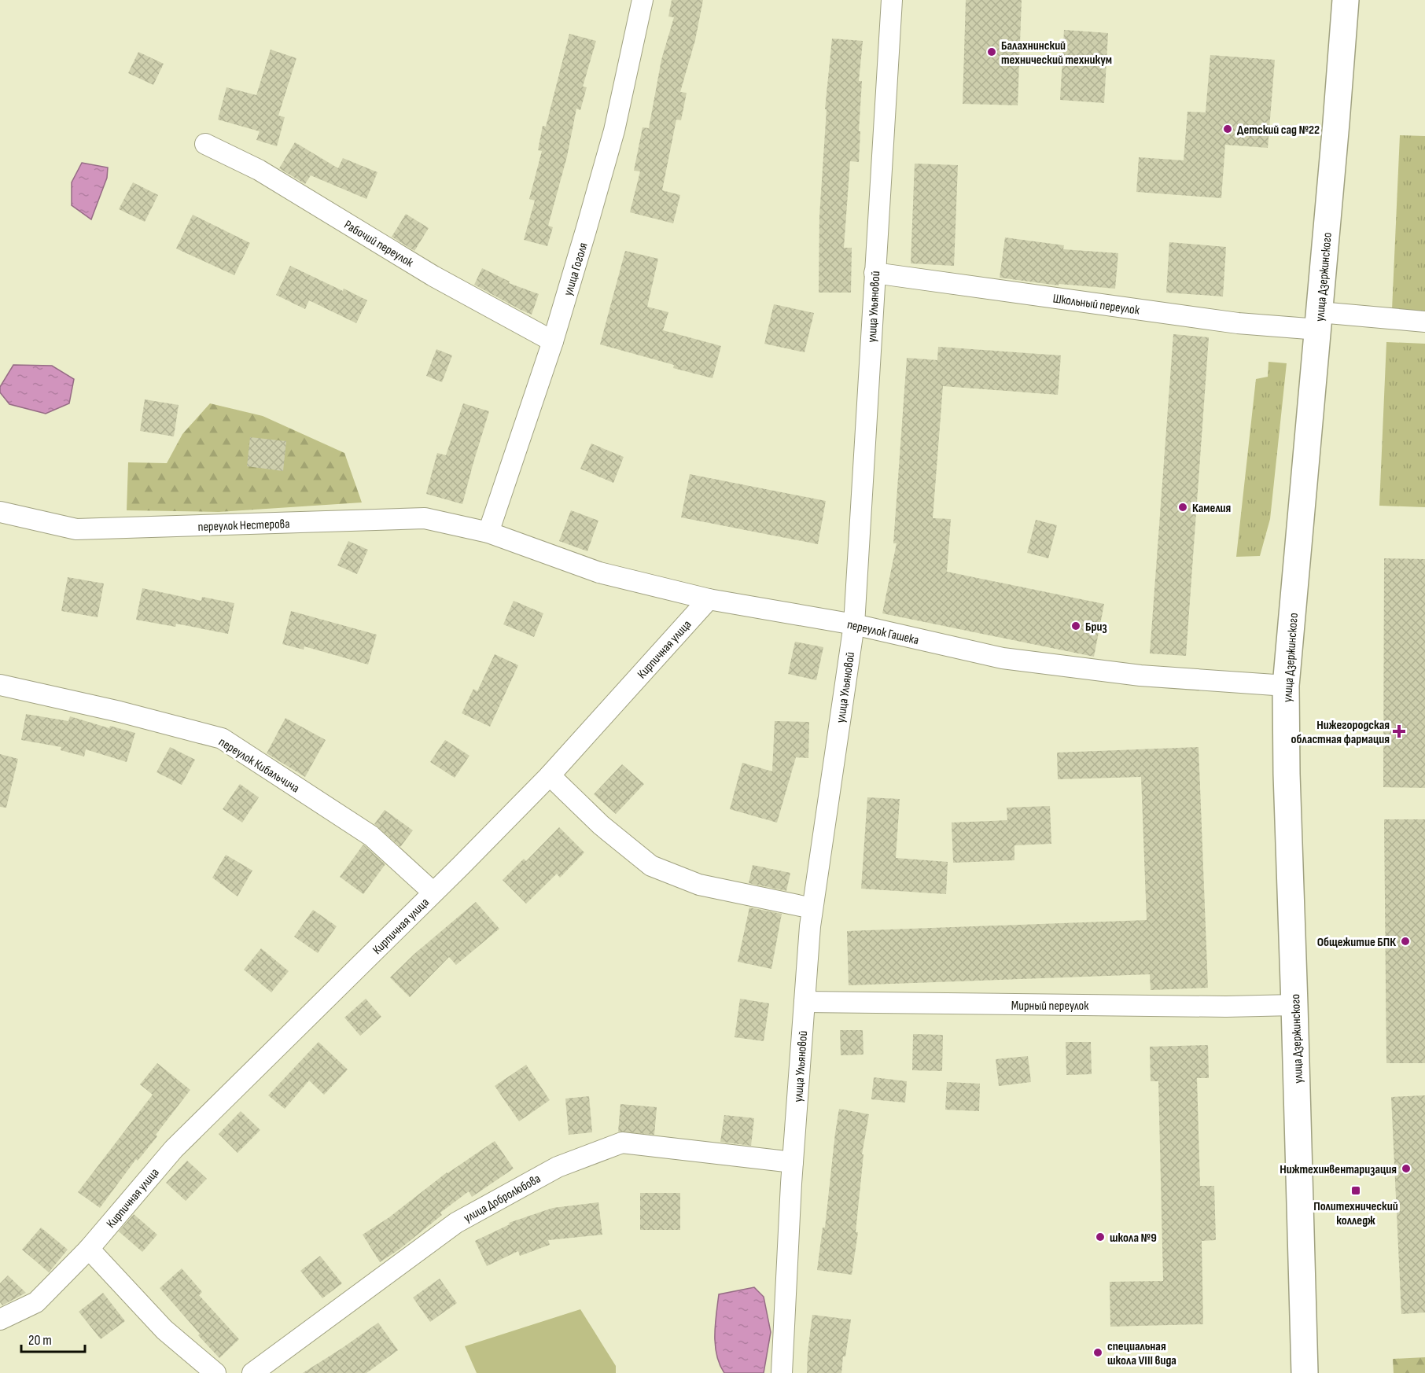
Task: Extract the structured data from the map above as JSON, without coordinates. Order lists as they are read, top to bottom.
{
  "streets": {
    "main road": ["улица Дзержинского"],
    "street": [
      "Рабочий переулок",
      "улица Гоголя",
      "Школьный переулок",
      "улица Ульяновой",
      "переулок Нестерова",
      "переулок Гашека",
      "Кирпичная улица",
      "переулок Кибальчича",
      "Мирный переулок",
      "улица Добролюбова"
    ]
  },
  "crossings": [
    ["Рабочий переулок", "улица Гоголя"],
    ["улица Гоголя", "переулок Нестерова"],
    ["улица Гоголя", "переулок Гашека"],
    ["улица Дзержинского", "Школьный переулок"],
    ["улица Дзержинского", "переулок Гашека"],
    ["улица Дзержинского", "Мирный переулок"],
    ["Школьный переулок", "улица Ульяновой"],
    ["улица Ульяновой", "переулок Гашека"],
    ["улица Ульяновой", "Мирный переулок"],
    ["улица Ульяновой", "улица Добролюбова"],
    ["переулок Нестерова", "переулок Гашека"],
    ["переулок Гашека", "Кирпичная улица"],
    ["Кирпичная улица", "переулок Кибальчича"]
  ],
  "places": {
    "other": [
      "Балахнинский технический техникум",
      "Детский сад №22",
      "Камелия",
      "Бриз",
      "Общежитие БПК",
      "Нижтехинвентаризация",
      "школа №9",
      "специальная школа VIII вида"
    ],
    "health": ["Нижегородская областная фармация"],
    "transit": ["Политехнический колледж"]
  },
  "scale_bar": "20 m"
}
